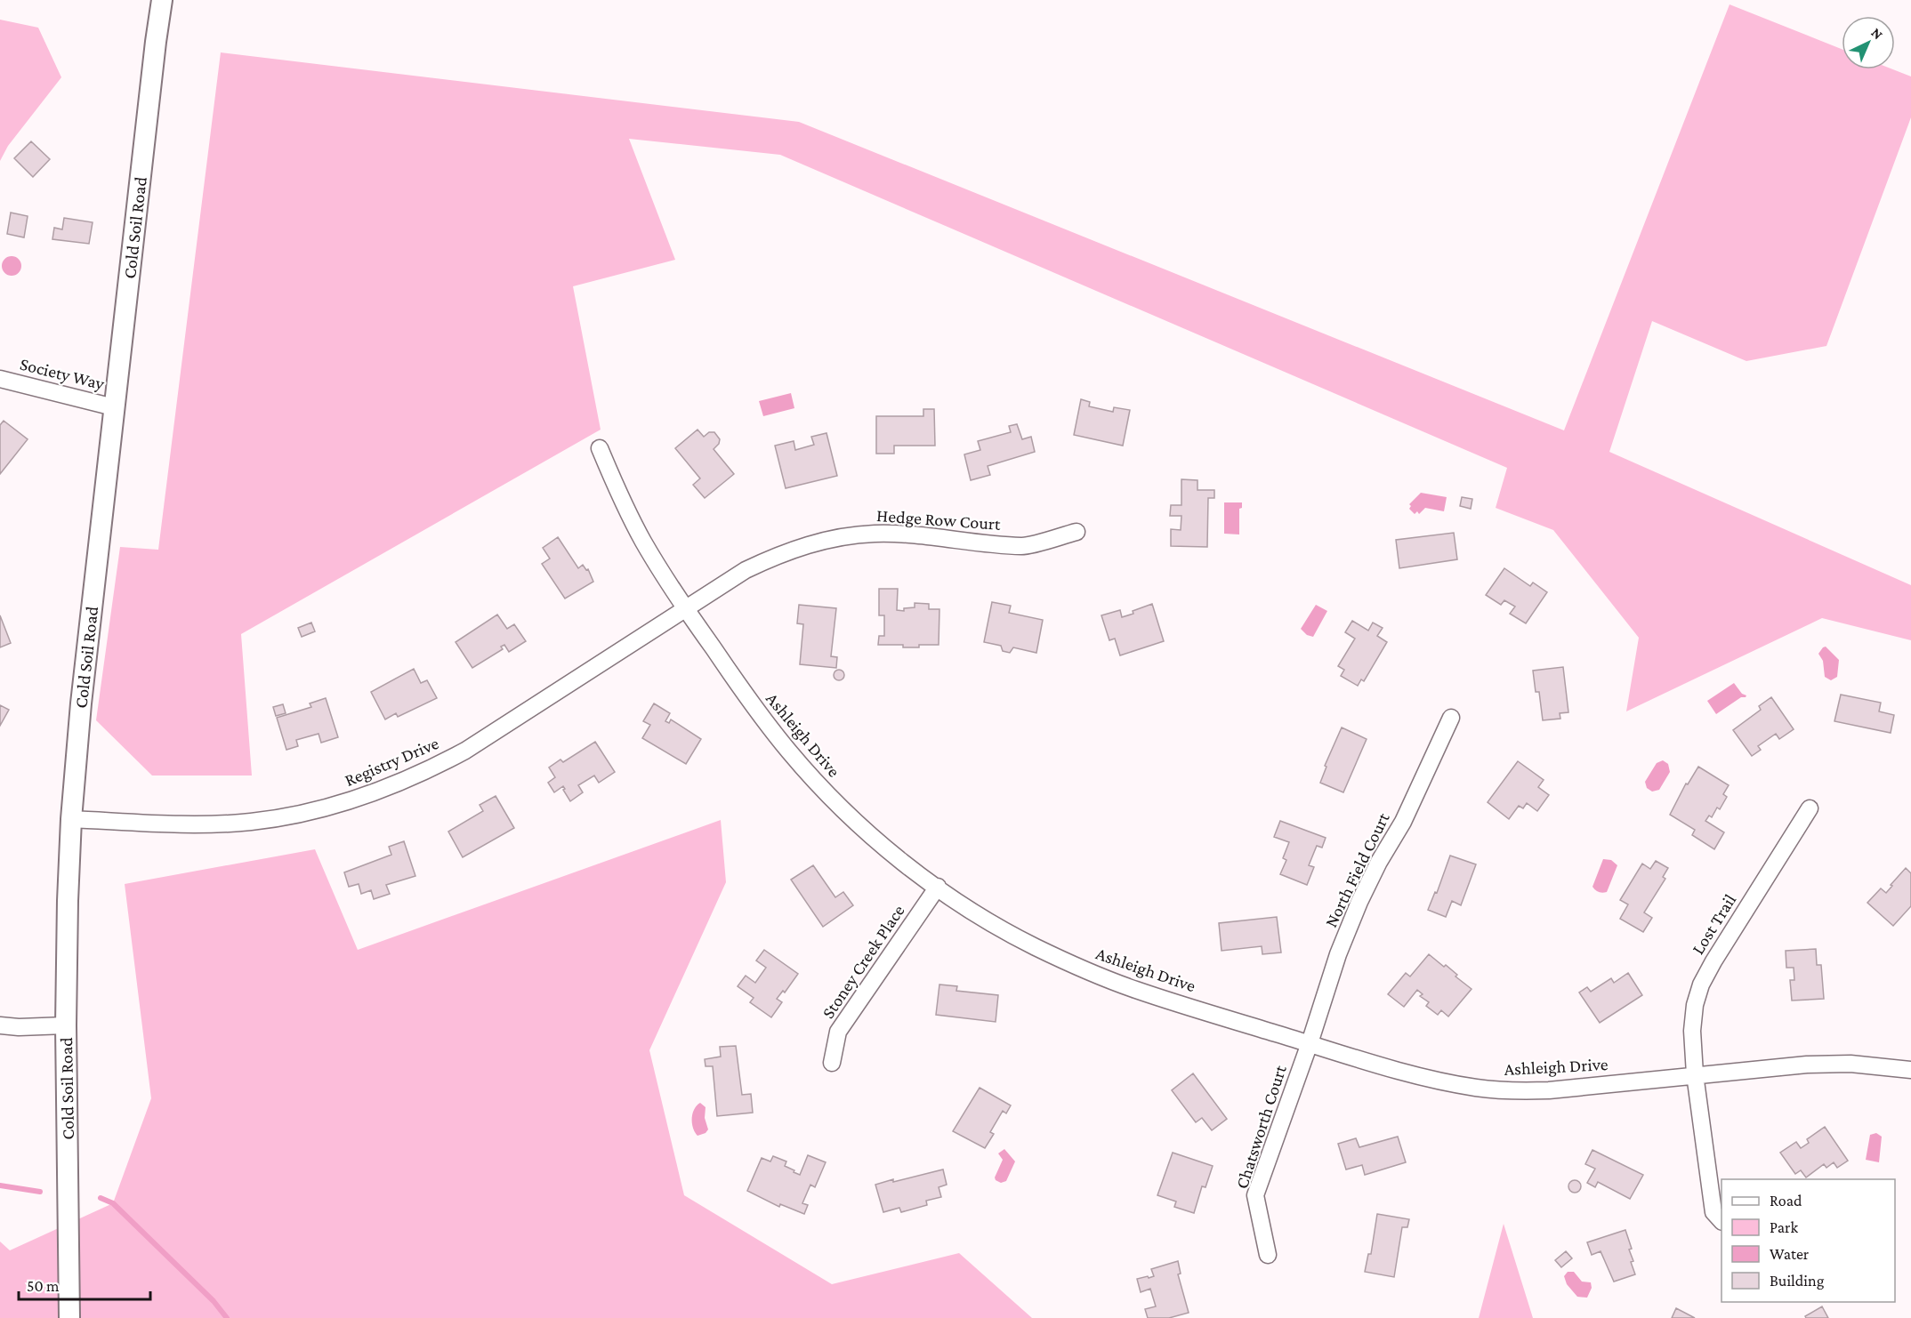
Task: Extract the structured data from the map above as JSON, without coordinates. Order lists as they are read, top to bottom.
{
  "streets": {
    "street": [
      "Cold Soil Road",
      "Society Way",
      "Hedge Row Court",
      "Ashleigh Drive",
      "Registry Drive",
      "North Field Court",
      "Lost Trail",
      "Stoney Creek Place",
      "Chatsworth Court"
    ]
  },
  "crossings": [
    ["Cold Soil Road", "Society Way"],
    ["Cold Soil Road", "Registry Drive"],
    ["Hedge Row Court", "Ashleigh Drive"],
    ["Hedge Row Court", "Registry Drive"],
    ["Ashleigh Drive", "Registry Drive"],
    ["Ashleigh Drive", "North Field Court"],
    ["Ashleigh Drive", "Lost Trail"],
    ["Ashleigh Drive", "Stoney Creek Place"],
    ["Ashleigh Drive", "Chatsworth Court"],
    ["North Field Court", "Chatsworth Court"]
  ],
  "legend": [
    "Road",
    "Park",
    "Water",
    "Building"
  ],
  "scale_bar": "50 m",
  "north": "top right"
}
